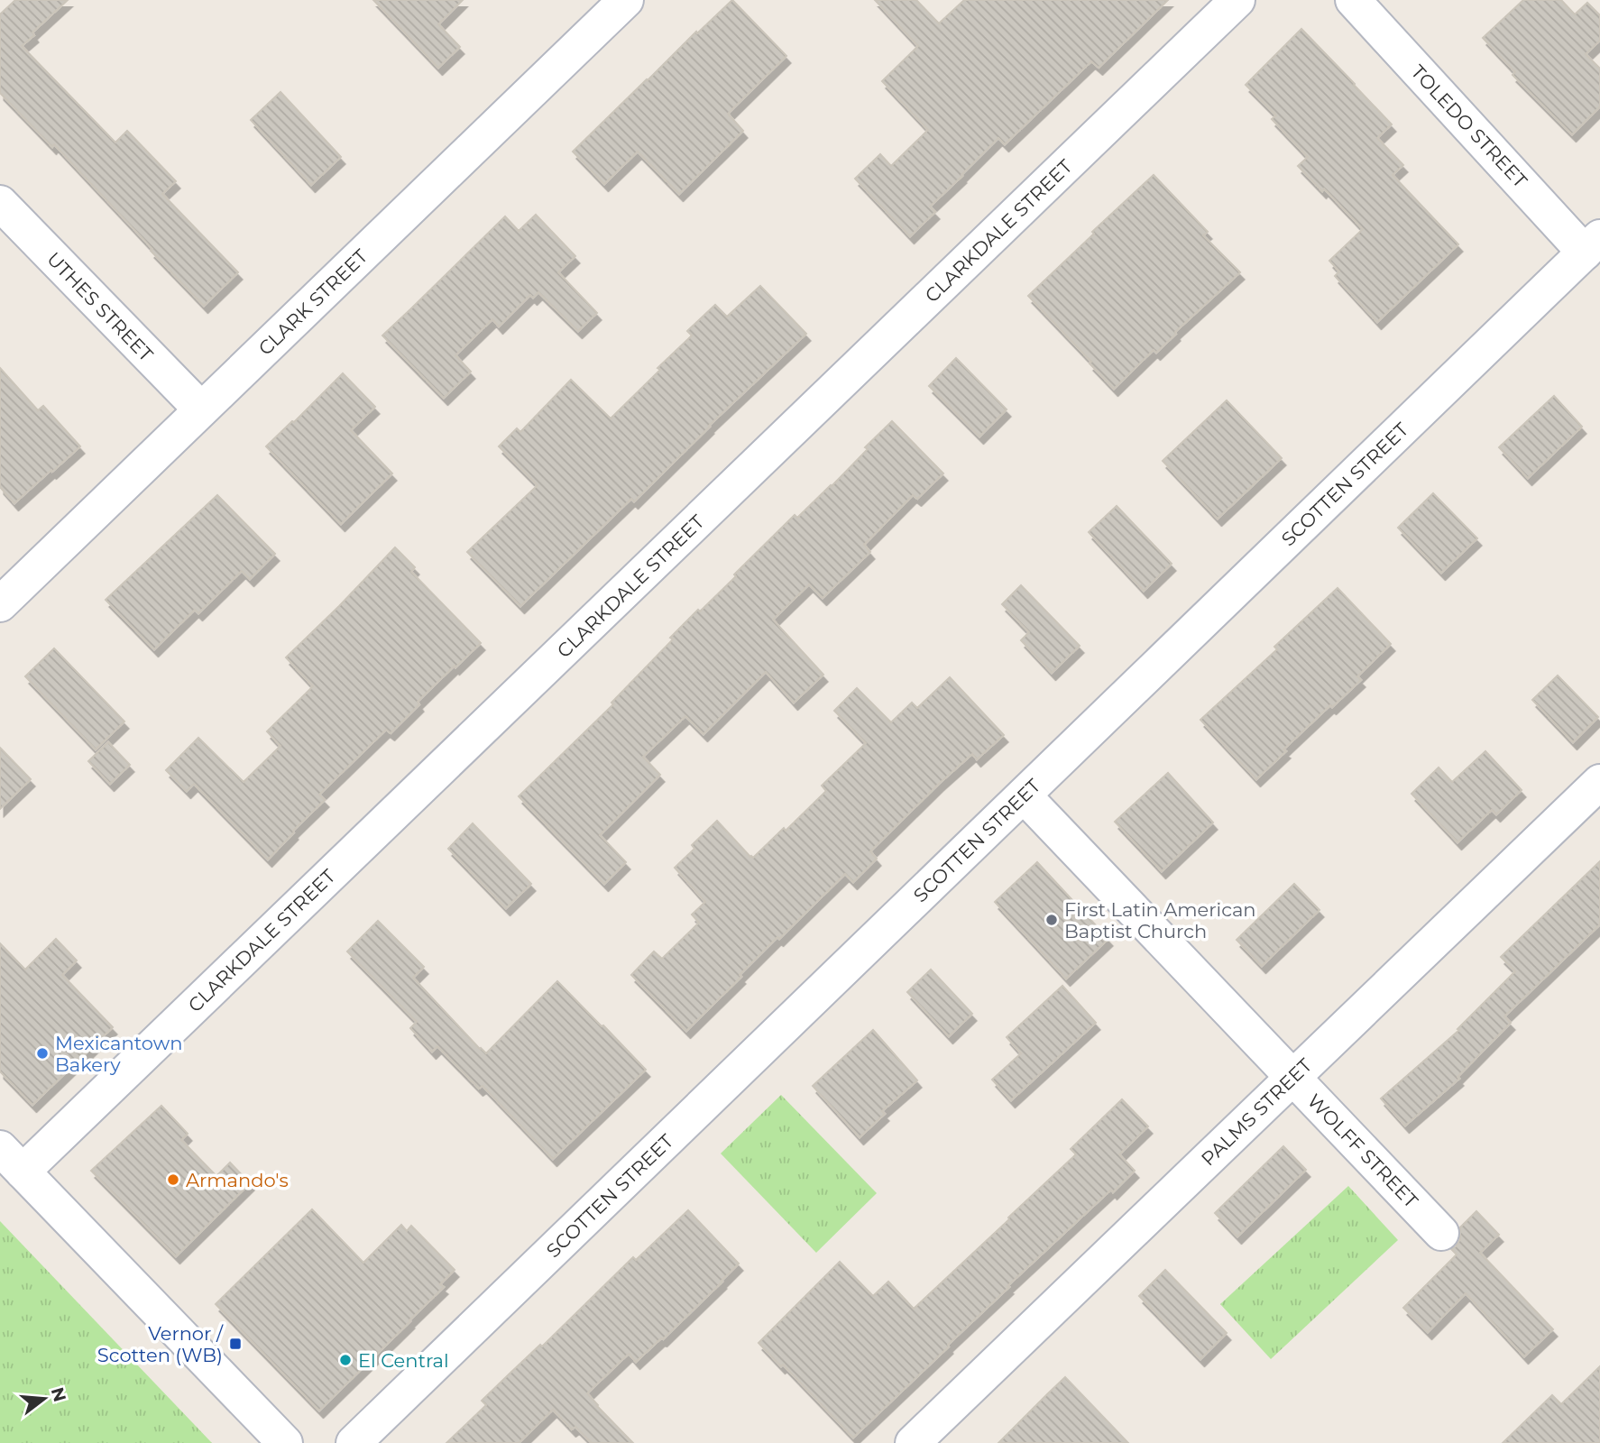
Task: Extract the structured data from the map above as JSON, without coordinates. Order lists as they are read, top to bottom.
{
  "streets": {
    "street": [
      "TOLEDO STREET",
      "CLARKDALE STREET",
      "CLARK STREET",
      "UTHES STREET",
      "SCOTTEN STREET",
      "PALMS STREET",
      "WOLFF STREET"
    ]
  },
  "crossings": [
    ["TOLEDO STREET", "SCOTTEN STREET"],
    ["CLARK STREET", "UTHES STREET"],
    ["SCOTTEN STREET", "WOLFF STREET"],
    ["PALMS STREET", "WOLFF STREET"]
  ],
  "places": {
    "other": [
      "First Latin American Baptist Church",
      "Mexicantown Bakery",
      "Armando's",
      "El Central"
    ],
    "transit": ["Vernor / Scotten (WB)"]
  },
  "north": "right"
}
